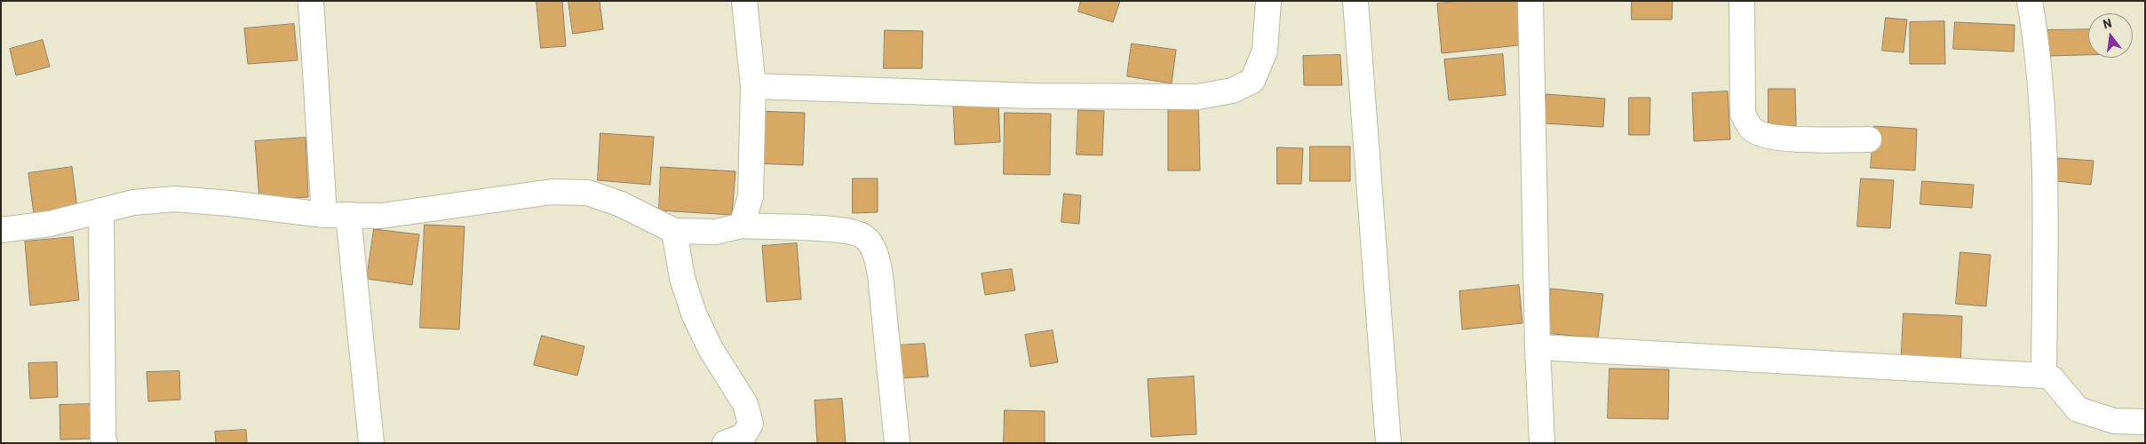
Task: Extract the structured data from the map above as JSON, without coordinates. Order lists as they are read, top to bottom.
{
  "north": "top"
}
